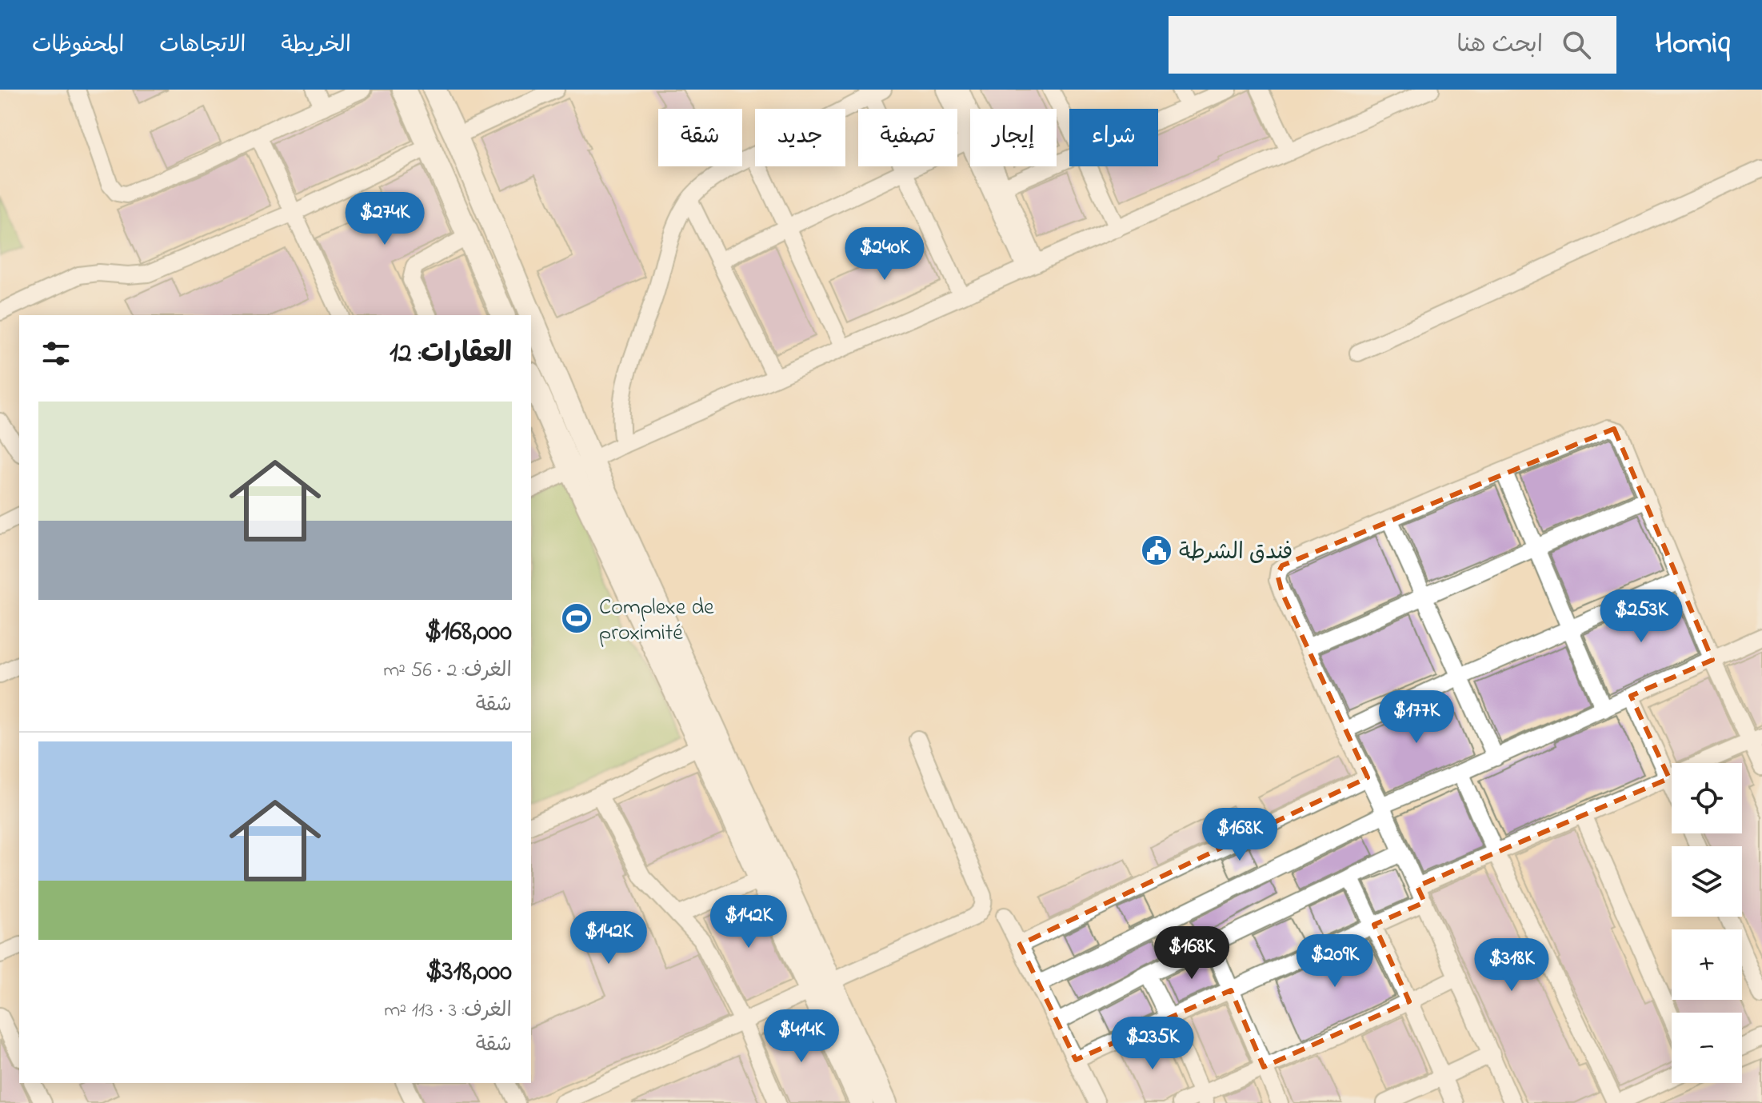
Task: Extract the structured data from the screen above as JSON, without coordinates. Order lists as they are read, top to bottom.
{
  "places": {
    "public building": ["فندق الشرطة"],
    "sports": ["Complexe de proximité"]
  },
  "page": {
    "header": "Homiq",
    "search": "ابحث هنا",
    "nav": ["الخريطة", "الاتجاهات", "المحفوظات"],
    "chip": [
      "شراء",
      "إيجار",
      "تصفية",
      "جديد",
      "شقة"
    ],
    "price": [
      "$274K",
      "$240K",
      "$253K",
      "$177K",
      "$168K",
      "$142K",
      "$142K",
      "$168K",
      "$209K",
      "$318K",
      "$414K",
      "$235K"
    ],
    "heading": "العقارات: 12",
    "list": [
      {
        "name": "$168,000",
        "note": "الغرف: 2 · 56 m² · شقة"
      },
      {
        "name": "$318,000",
        "note": "الغرف: 3 · 113 m² · شقة"
      }
    ],
    "map_buttons": ["+", "−"]
  }
}
